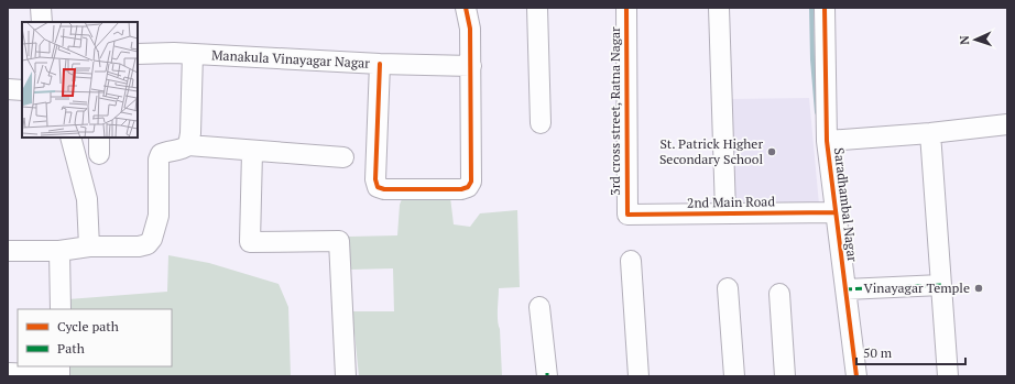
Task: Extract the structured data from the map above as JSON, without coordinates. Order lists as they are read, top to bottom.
{
  "streets": {
    "street": [
      "Manakula Vinayagar Nagar",
      "3rd cross street, Ratna Nagar",
      "2nd Main Road",
      "Saradhambal Nagar"
    ]
  },
  "crossings": [
    ["3rd cross street, Ratna Nagar", "2nd Main Road"],
    ["2nd Main Road", "Saradhambal Nagar"]
  ],
  "places": ["St. Patrick Higher Secondary School", "Vinayagar Temple"],
  "legend": ["Cycle path", "Path"],
  "scale_bar": "50 m",
  "north": "left"
}
